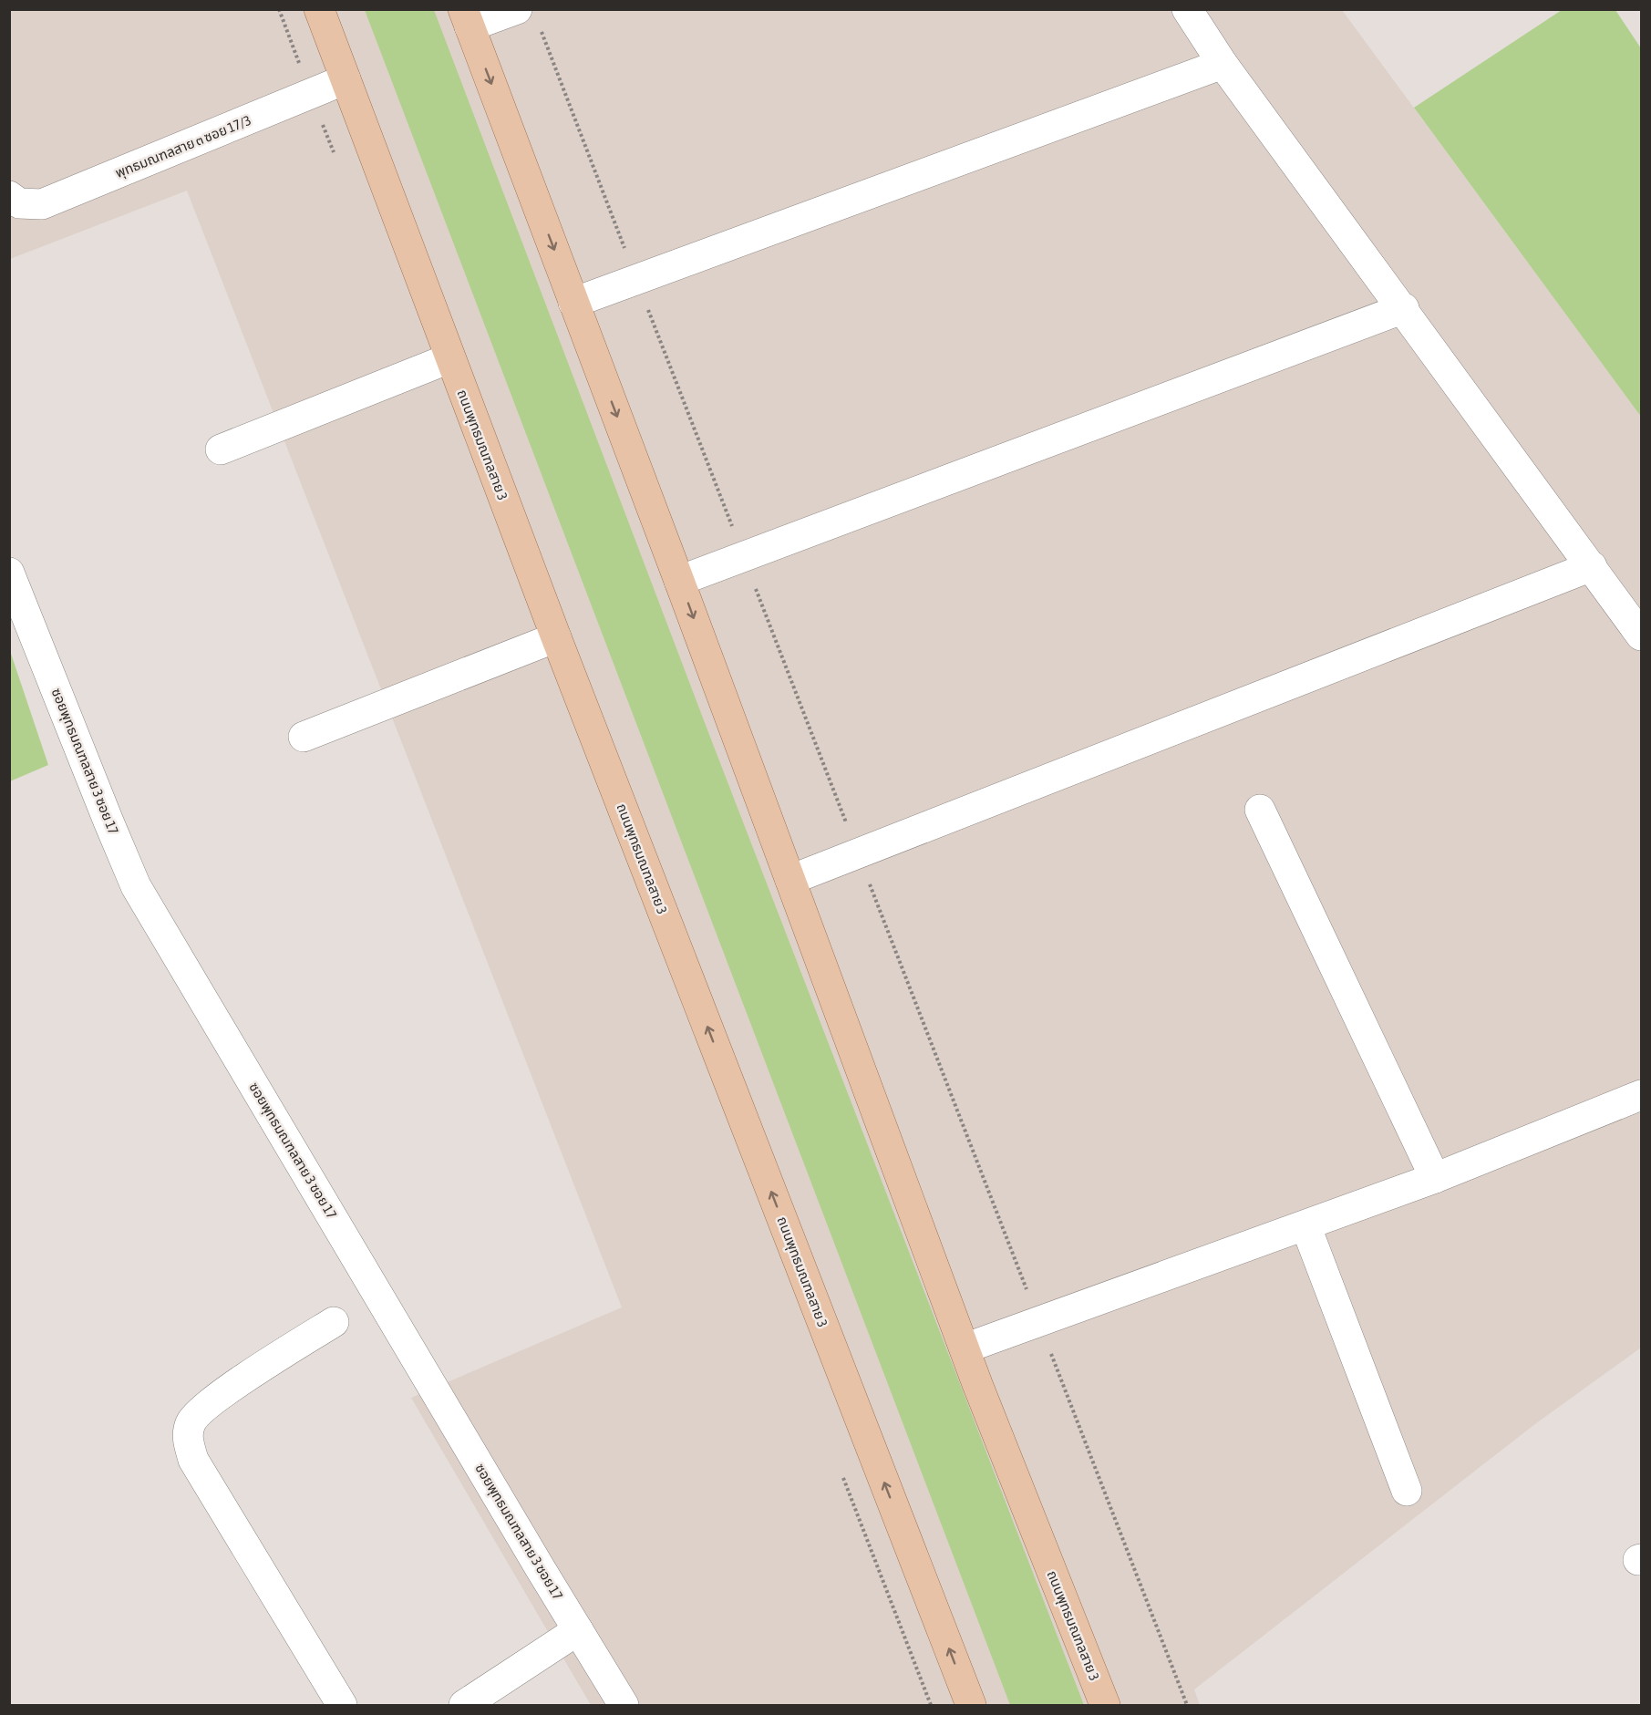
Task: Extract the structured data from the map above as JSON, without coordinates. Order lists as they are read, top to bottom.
{
  "streets": {
    "main road": ["ถนนพุทธมณฑลสาย 3"],
    "street": ["พุทธมณฑลสาย ๓ ซอย 17/3", "ซอยพุทธมณฑลสาย 3 ซอย 17"]
  },
  "crossings": [
    ["พุทธมณฑลสาย ๓ ซอย 17/3", "ถนนพุทธมณฑลสาย 3"]
  ]
}
